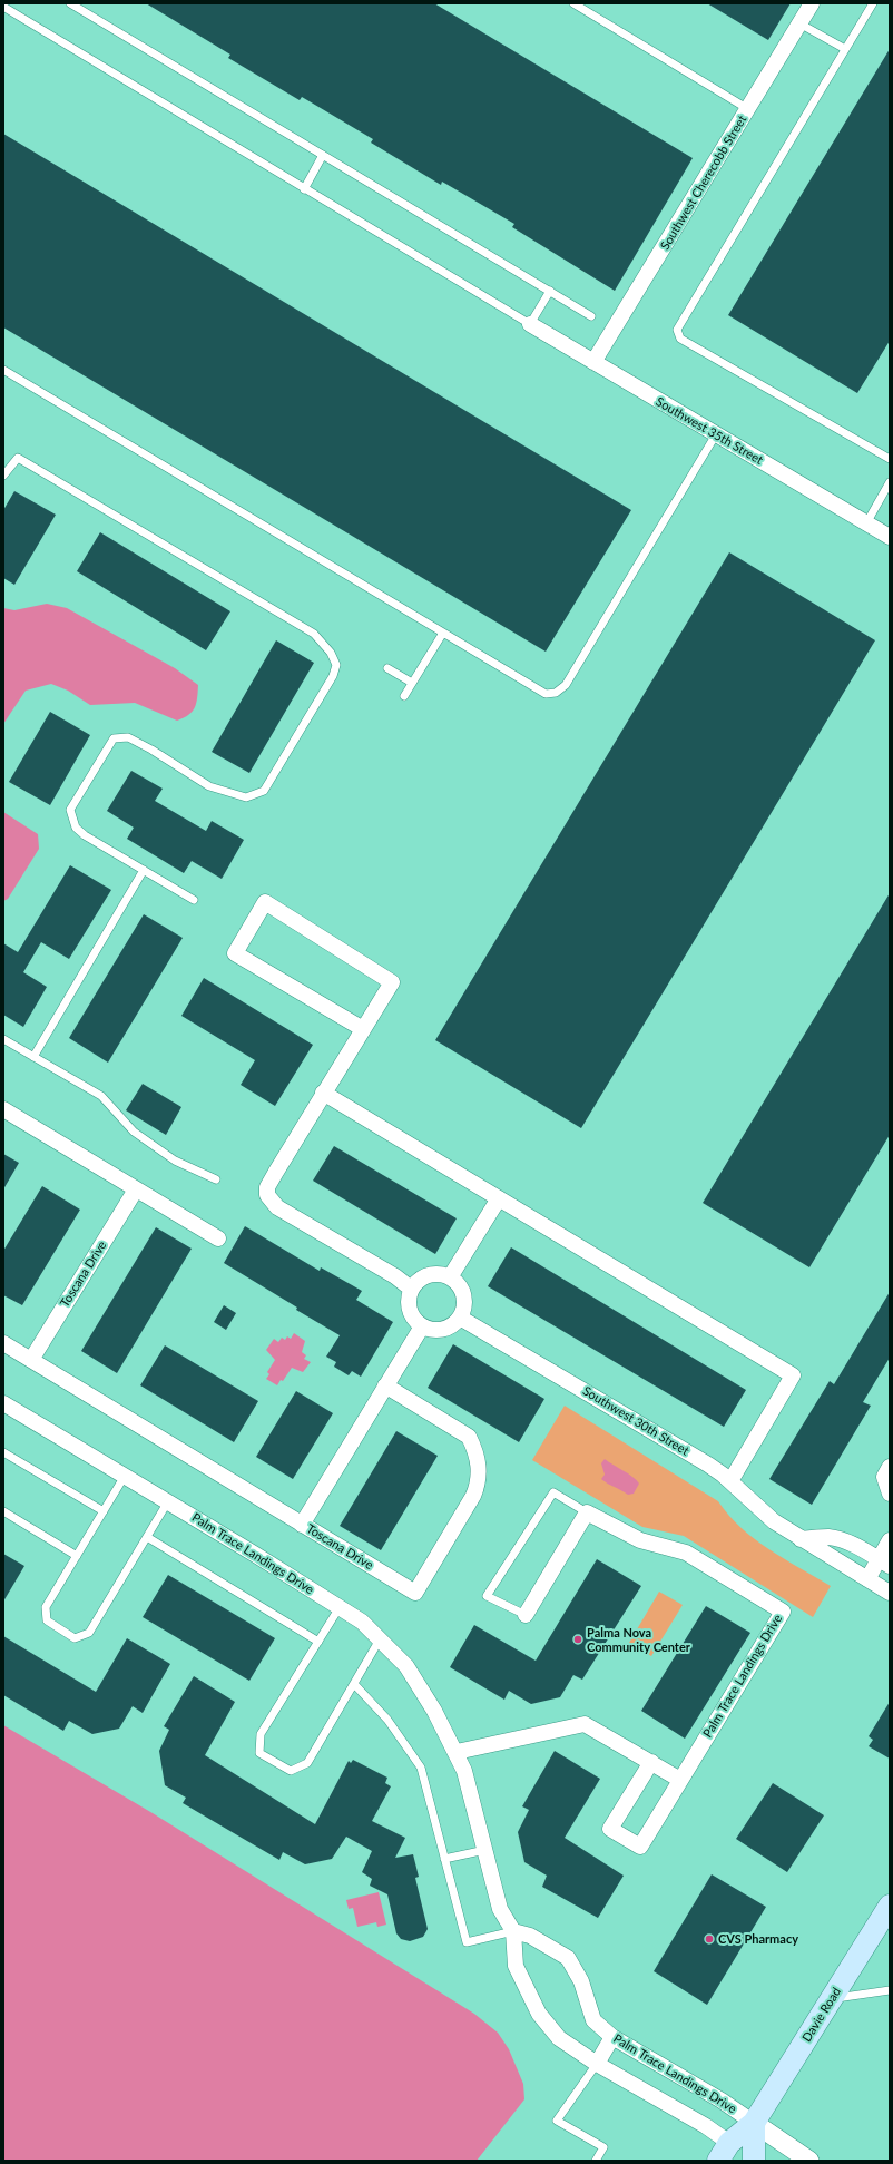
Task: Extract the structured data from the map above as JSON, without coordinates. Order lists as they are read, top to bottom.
{
  "streets": {
    "main road": ["Davie Road"],
    "street": [
      "Southwest Cherecobb Street",
      "Southwest 35th Street",
      "Toscana Drive",
      "Southwest 30th Street",
      "Palm Trace Landings Drive"
    ]
  },
  "crossings": [
    ["Southwest Cherecobb Street", "Southwest 35th Street"],
    ["Palm Trace Landings Drive", "Davie Road"]
  ],
  "places": ["Palma Nova Community Center", "CVS Pharmacy"]
}
